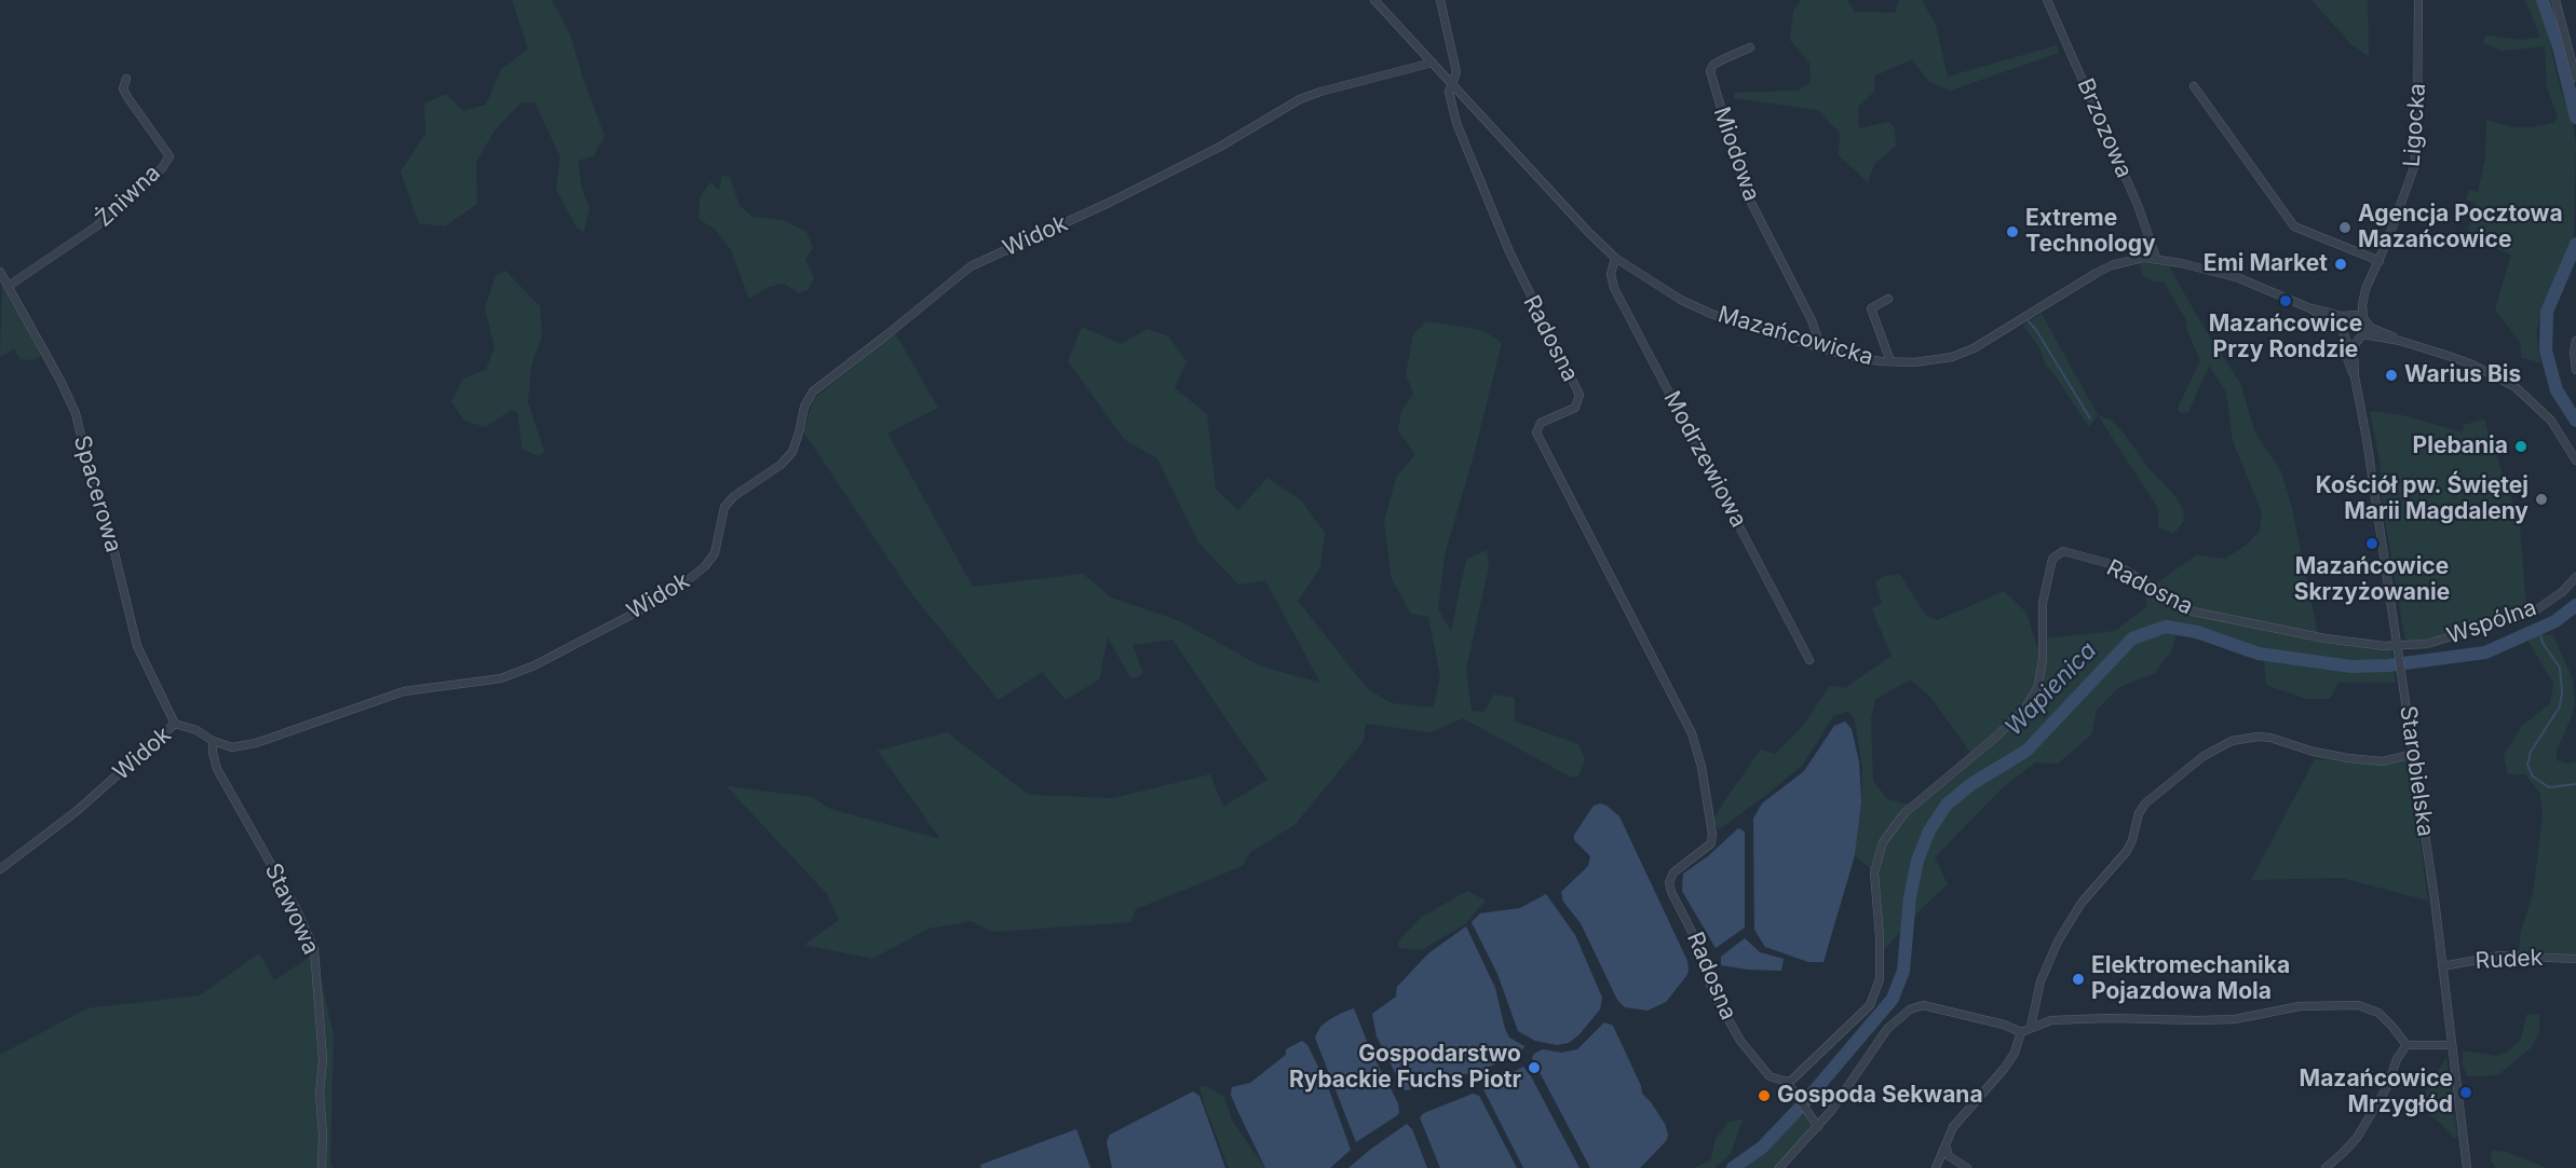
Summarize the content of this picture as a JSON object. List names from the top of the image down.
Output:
{
  "streets": {
    "street": [
      "Ligocka",
      "Brzozowa",
      "Miodowa",
      "Żniwna",
      "Widok",
      "Mazańcowicka",
      "Radosna",
      "Modrzewiowa",
      "Spacerowa",
      "Wspólna",
      "Starobielska",
      "Stawowa",
      "Rudek"
    ]
  },
  "crossings": [
    ["Ligocka", "Mazańcowicka"],
    ["Brzozowa", "Mazańcowicka"],
    ["Miodowa", "Mazańcowicka"],
    ["Żniwna", "Spacerowa"],
    ["Widok", "Mazańcowicka"],
    ["Widok", "Spacerowa"],
    ["Widok", "Stawowa"],
    ["Mazańcowicka", "Radosna"],
    ["Mazańcowicka", "Modrzewiowa"],
    ["Radosna", "Wspólna"],
    ["Radosna", "Starobielska"],
    ["Wspólna", "Starobielska"],
    ["Starobielska", "Rudek"]
  ],
  "water": ["Wapienica"],
  "places": [
    "Agencja Pocztowa Mazańcowice",
    "Extreme Technology",
    "Emi Market",
    "Mazańcowice Przy Rondzie",
    "Warius Bis",
    "Plebania",
    "Kościół pw. Świętej Marii Magdaleny",
    "Mazańcowice Skrzyżowanie",
    "Elektromechanika Pojazdowa Mola",
    "Gospodarstwo Rybackie Fuchs Piotr",
    "Mazańcowice Mrzygłód",
    "Gospoda Sekwana"
  ]
}
